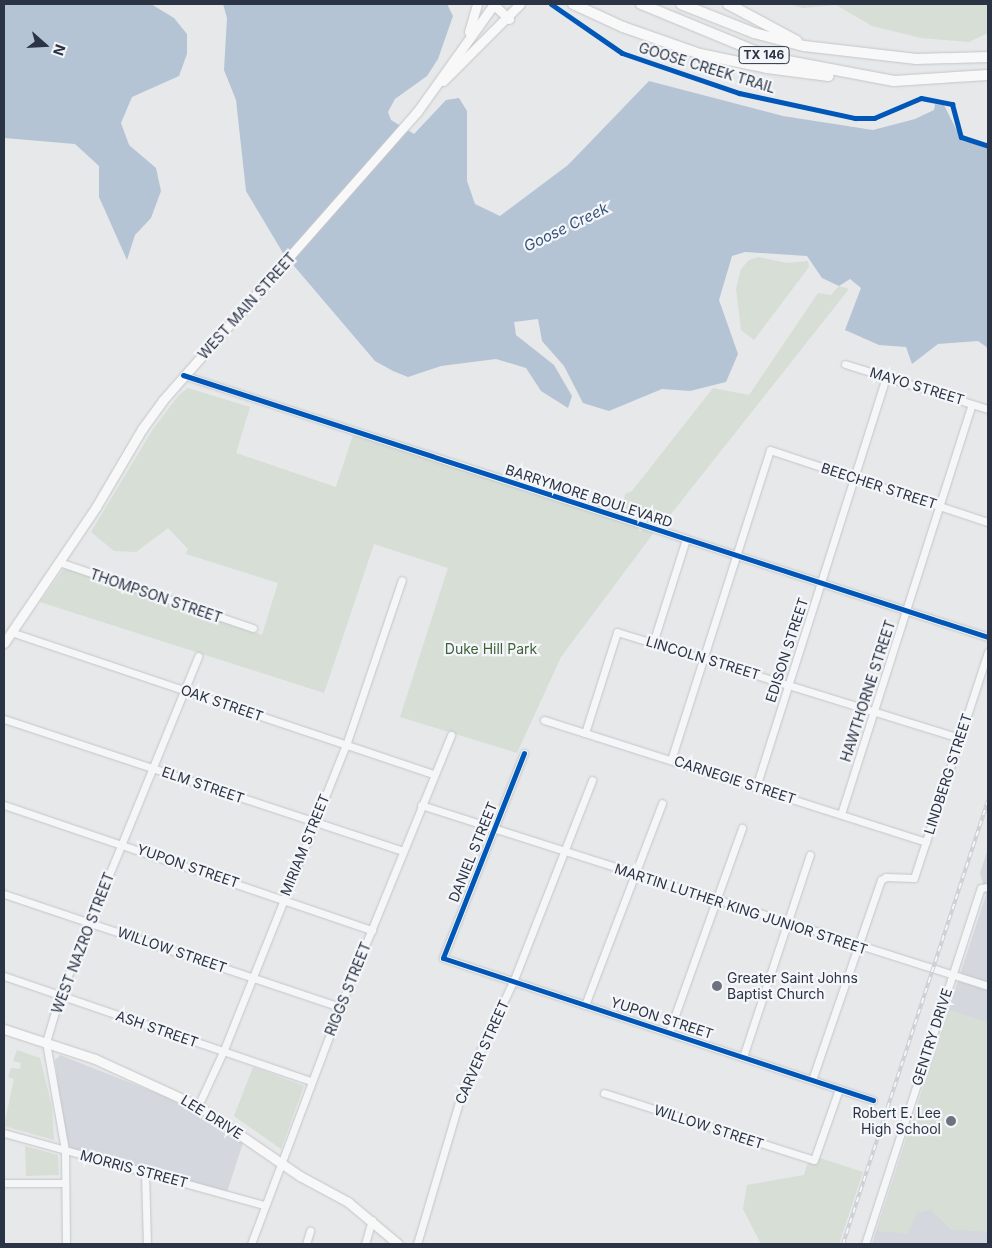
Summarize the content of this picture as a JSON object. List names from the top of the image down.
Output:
{
  "streets": {
    "highway": ["TX 146"],
    "main road": ["WEST MAIN STREET", "LEE DRIVE"],
    "street": [
      "MAYO STREET",
      "BEECHER STREET",
      "BARRYMORE BOULEVARD",
      "THOMPSON STREET",
      "EDISON STREET",
      "LINCOLN STREET",
      "HAWTHORNE STREET",
      "OAK STREET",
      "LINDBERG STREET",
      "CARNEGIE STREET",
      "ELM STREET",
      "MIRIAM STREET",
      "DANIEL STREET",
      "YUPON STREET",
      "MARTIN LUTHER KING JUNIOR STREET",
      "WEST NAZRO STREET",
      "WILLOW STREET",
      "RIGGS STREET",
      "ASH STREET",
      "GENTRY DRIVE",
      "CARVER STREET",
      "MORRIS STREET"
    ],
    "cycle path": ["GOOSE CREEK TRAIL"]
  },
  "crossings": [
    ["WEST MAIN STREET", "BARRYMORE BOULEVARD"],
    ["WEST MAIN STREET", "THOMPSON STREET"],
    ["WEST MAIN STREET", "OAK STREET"],
    ["MAYO STREET", "EDISON STREET"],
    ["MAYO STREET", "HAWTHORNE STREET"],
    ["BEECHER STREET", "BARRYMORE BOULEVARD"],
    ["BEECHER STREET", "EDISON STREET"],
    ["BEECHER STREET", "HAWTHORNE STREET"],
    ["BARRYMORE BOULEVARD", "EDISON STREET"],
    ["BARRYMORE BOULEVARD", "HAWTHORNE STREET"],
    ["EDISON STREET", "LINCOLN STREET"],
    ["EDISON STREET", "CARNEGIE STREET"],
    ["LINCOLN STREET", "HAWTHORNE STREET"],
    ["LINCOLN STREET", "LINDBERG STREET"],
    ["LINCOLN STREET", "CARNEGIE STREET"],
    ["HAWTHORNE STREET", "CARNEGIE STREET"],
    ["OAK STREET", "MIRIAM STREET"],
    ["OAK STREET", "WEST NAZRO STREET"],
    ["OAK STREET", "RIGGS STREET"],
    ["LINDBERG STREET", "CARNEGIE STREET"],
    ["LINDBERG STREET", "MARTIN LUTHER KING JUNIOR STREET"],
    ["ELM STREET", "MIRIAM STREET"],
    ["ELM STREET", "WEST NAZRO STREET"],
    ["ELM STREET", "RIGGS STREET"],
    ["MIRIAM STREET", "YUPON STREET"],
    ["MIRIAM STREET", "WILLOW STREET"],
    ["MIRIAM STREET", "ASH STREET"],
    ["MIRIAM STREET", "LEE DRIVE"],
    ["DANIEL STREET", "YUPON STREET"],
    ["DANIEL STREET", "MARTIN LUTHER KING JUNIOR STREET"],
    ["YUPON STREET", "WEST NAZRO STREET"],
    ["YUPON STREET", "WILLOW STREET"],
    ["YUPON STREET", "RIGGS STREET"],
    ["YUPON STREET", "CARVER STREET"],
    ["MARTIN LUTHER KING JUNIOR STREET", "RIGGS STREET"],
    ["MARTIN LUTHER KING JUNIOR STREET", "GENTRY DRIVE"],
    ["MARTIN LUTHER KING JUNIOR STREET", "CARVER STREET"],
    ["WEST NAZRO STREET", "WILLOW STREET"],
    ["WEST NAZRO STREET", "ASH STREET"],
    ["WEST NAZRO STREET", "LEE DRIVE"],
    ["WEST NAZRO STREET", "MORRIS STREET"],
    ["WILLOW STREET", "RIGGS STREET"],
    ["RIGGS STREET", "ASH STREET"],
    ["RIGGS STREET", "LEE DRIVE"],
    ["RIGGS STREET", "MORRIS STREET"]
  ],
  "water": ["Goose Creek"],
  "parks": ["Duke Hill Park"],
  "places": ["Greater Saint Johns Baptist Church", "Robert E. Lee High School"],
  "north": "right"
}
